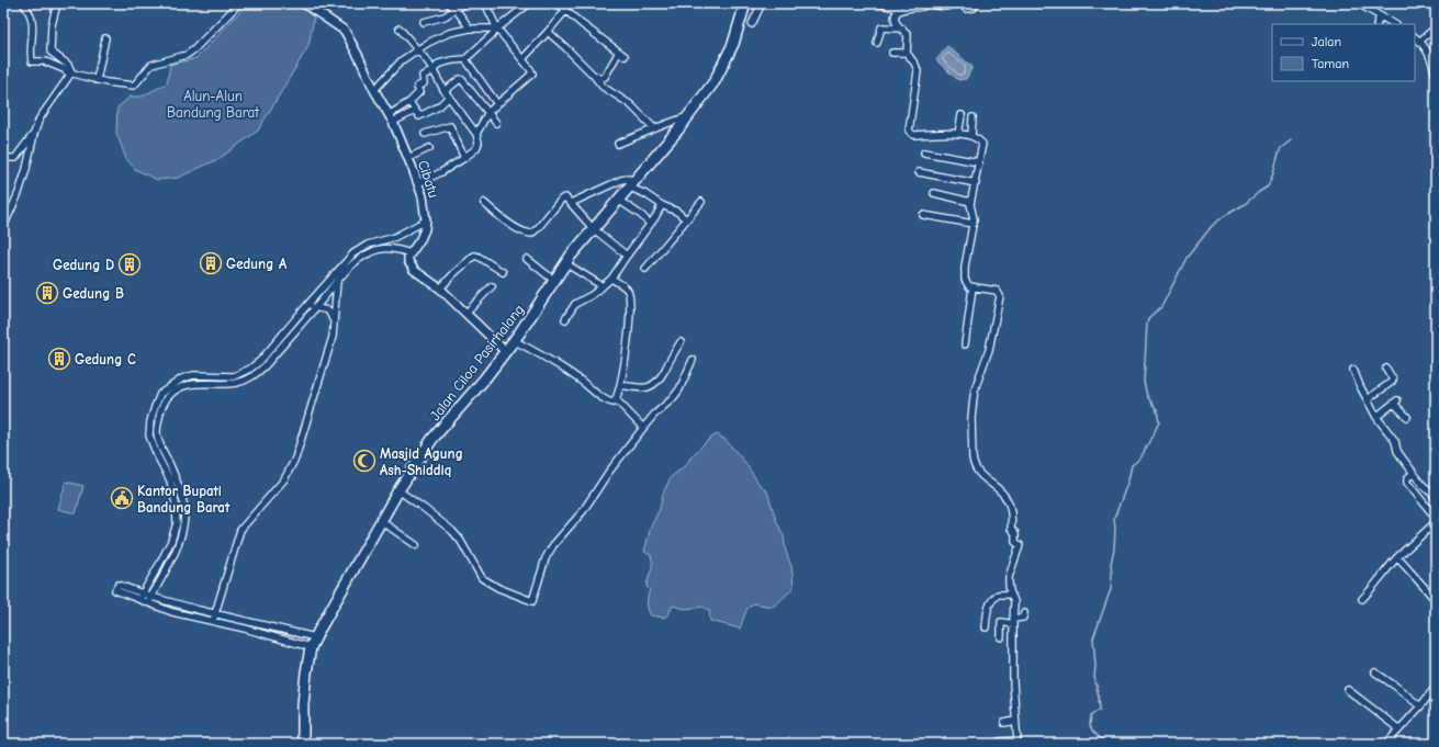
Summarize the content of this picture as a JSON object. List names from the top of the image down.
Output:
{
  "streets": {
    "main road": ["Jalan Ciloa Pasirhalang"],
    "street": ["Cibatu"]
  },
  "parks": ["Alun-Alun Bandung Barat"],
  "places": {
    "building": [
      "Gedung A",
      "Gedung D",
      "Gedung B",
      "Gedung C"
    ],
    "mosque": ["Masjid Agung Ash-Shiddiq"],
    "public building": ["Kantor Bupati Bandung Barat"]
  },
  "legend": ["Jalan", "Taman"]
}
